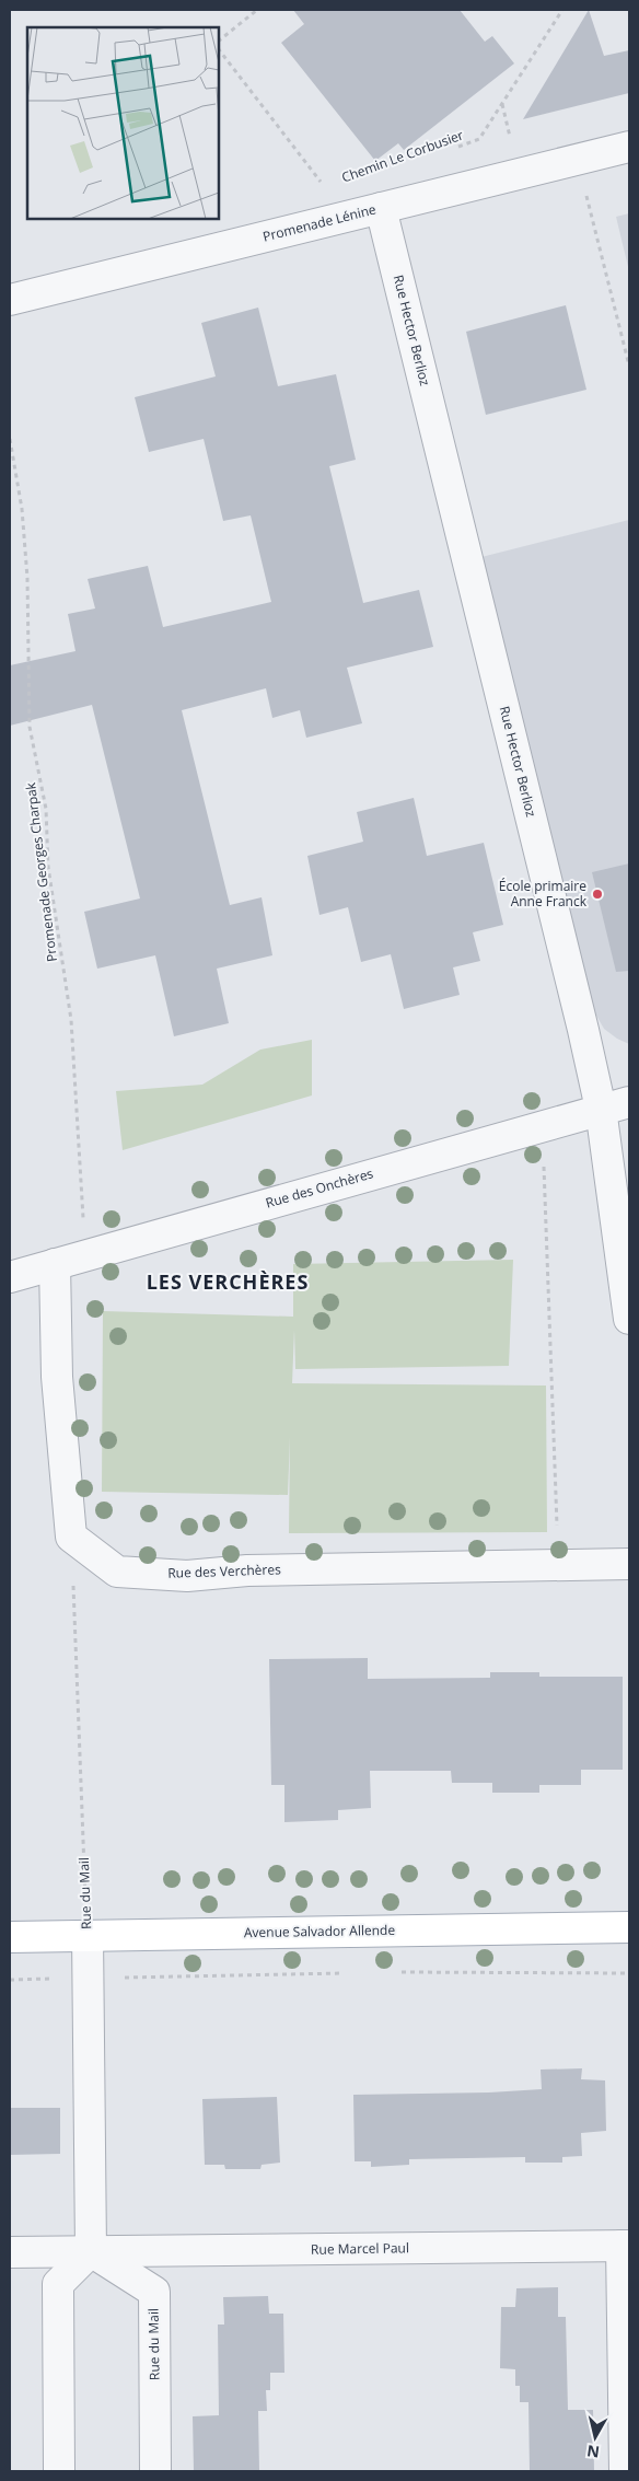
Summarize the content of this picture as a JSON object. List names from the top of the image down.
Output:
{
  "streets": {
    "main road": ["Avenue Salvador Allende"],
    "street": [
      "Promenade Lénine",
      "Rue Hector Berlioz",
      "Rue des Onchères",
      "Rue des Verchères",
      "Rue du Mail",
      "Rue Marcel Paul"
    ],
    "path": ["Chemin Le Corbusier", "Promenade Georges Charpak"]
  },
  "crossings": [
    ["Promenade Lénine", "Rue Hector Berlioz"],
    ["Rue Hector Berlioz", "Rue des Onchères"],
    ["Promenade Georges Charpak", "Rue des Onchères"],
    ["Rue des Verchères", "Rue du Mail"],
    ["Rue du Mail", "Avenue Salvador Allende"],
    ["Rue du Mail", "Rue Marcel Paul"]
  ],
  "districts": ["LES VERCHÈRES"],
  "places": ["École primaire Anne Franck"],
  "north": "bottom"
}
